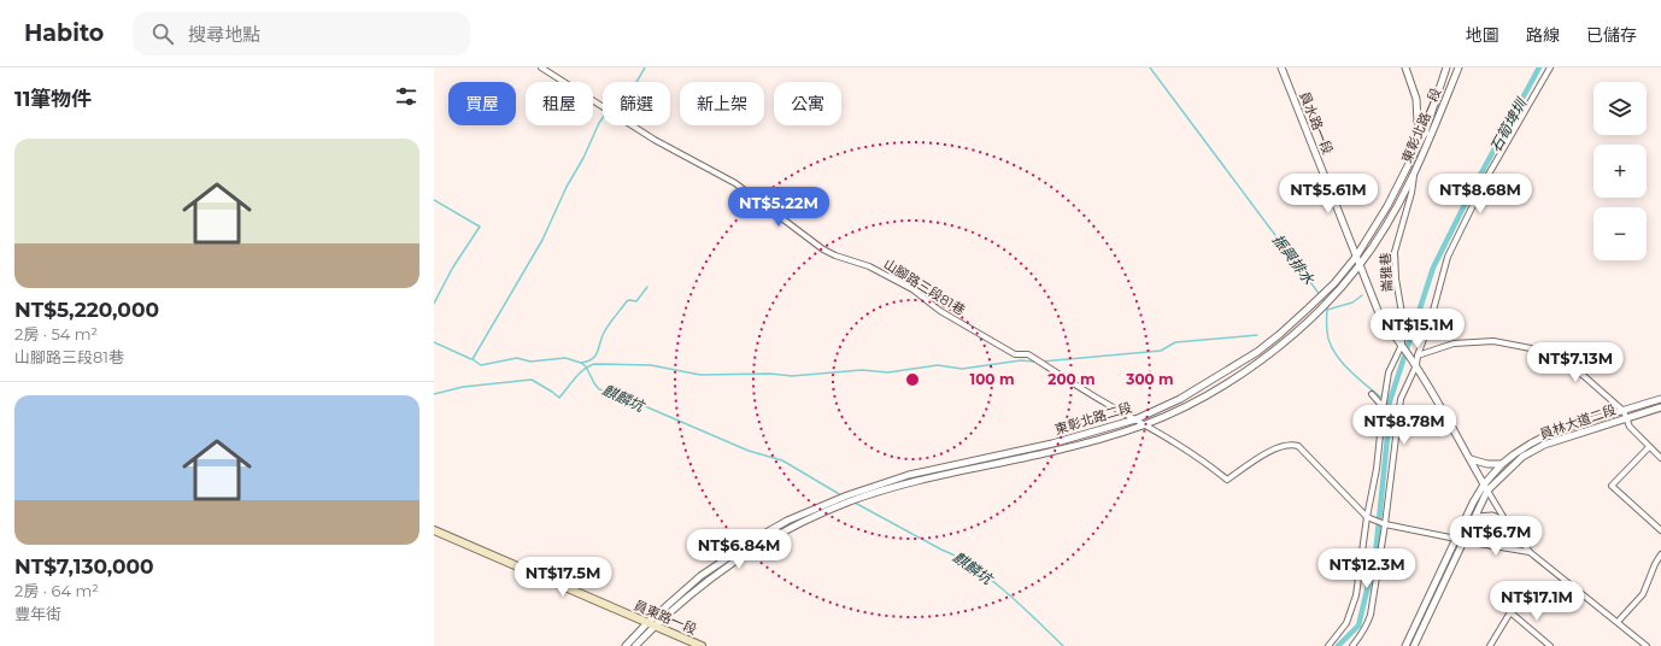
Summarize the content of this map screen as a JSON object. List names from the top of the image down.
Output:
{
  "streets": {
    "main road": ["員東路一段"],
    "street": [
      "員水路一段",
      "東彰北路一段",
      "崙雅巷",
      "山腳路三段81巷",
      "東彰北路二段",
      "員林大道二段"
    ]
  },
  "crossings": [
    ["員水路一段", "東彰北路一段"],
    ["員水路一段", "崙雅巷"],
    ["員水路一段", "東彰北路二段"],
    ["員水路一段", "員林大道二段"],
    ["東彰北路一段", "崙雅巷"],
    ["東彰北路一段", "東彰北路二段"],
    ["山腳路三段81巷", "東彰北路二段"],
    ["東彰北路二段", "員東路一段"]
  ],
  "water": ["石筍埤圳", "振興排水", "麒麟坑"],
  "page": {
    "header": "Habito",
    "search": "搜尋地點",
    "nav": ["地圖", "路線", "已儲存"],
    "heading": "11筆物件",
    "map_buttons": ["+", "−"],
    "chip": [
      "買屋",
      "租屋",
      "篩選",
      "新上架",
      "公寓"
    ],
    "list": [
      {
        "name": "NT$5,220,000",
        "note": "2房 · 54 m² · 山腳路三段81巷"
      },
      {
        "name": "NT$7,130,000",
        "note": "2房 · 64 m² · 豐年街"
      }
    ],
    "price": [
      "NT$5.61M",
      "NT$8.68M",
      "NT$5.22M",
      "NT$15.1M",
      "NT$7.13M",
      "NT$8.78M",
      "NT$6.7M",
      "NT$6.84M",
      "NT$12.3M",
      "NT$17.5M",
      "NT$17.1M"
    ]
  },
  "rings": ["100 m", "200 m", "300 m"]
}
